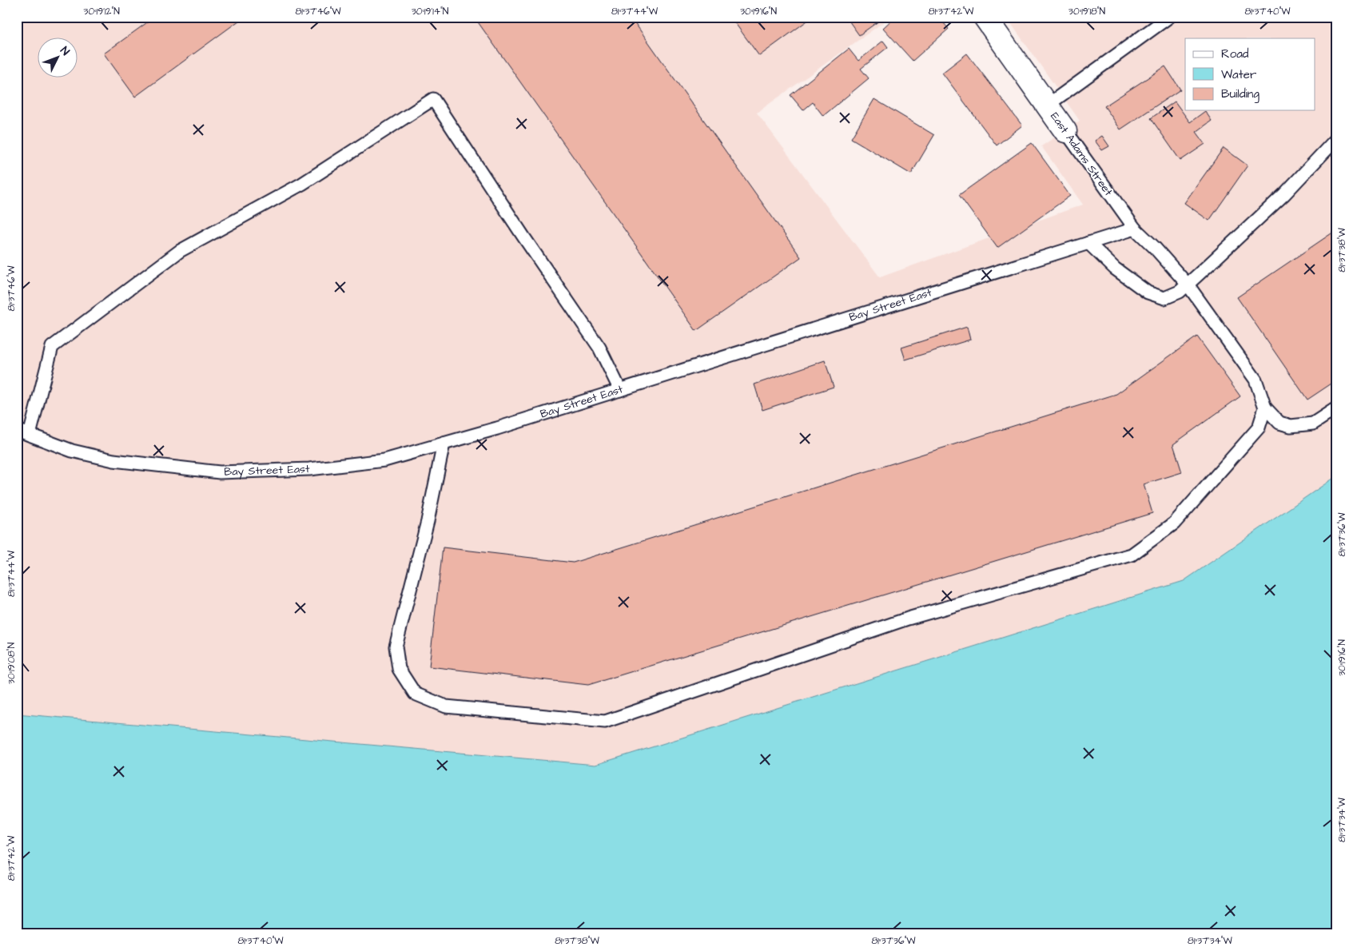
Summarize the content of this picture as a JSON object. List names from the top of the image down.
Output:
{
  "streets": {
    "street": ["East Adams Street"],
    "lane": ["Bay Street East"]
  },
  "crossings": [
    ["East Adams Street", "Bay Street East"]
  ],
  "legend": ["Road", "Water", "Building"],
  "north": "top right",
  "coordinates": [
    "30°19'12\"N",
    "81°37'46\"W",
    "30°19'14\"N",
    "81°37'44\"W",
    "30°19'16\"N",
    "81°37'42\"W",
    "30°19'18\"N",
    "81°37'40\"W",
    "81°37'38\"W",
    "81°37'36\"W",
    "30°19'08\"N",
    "81°37'34\"W"
  ]
}
